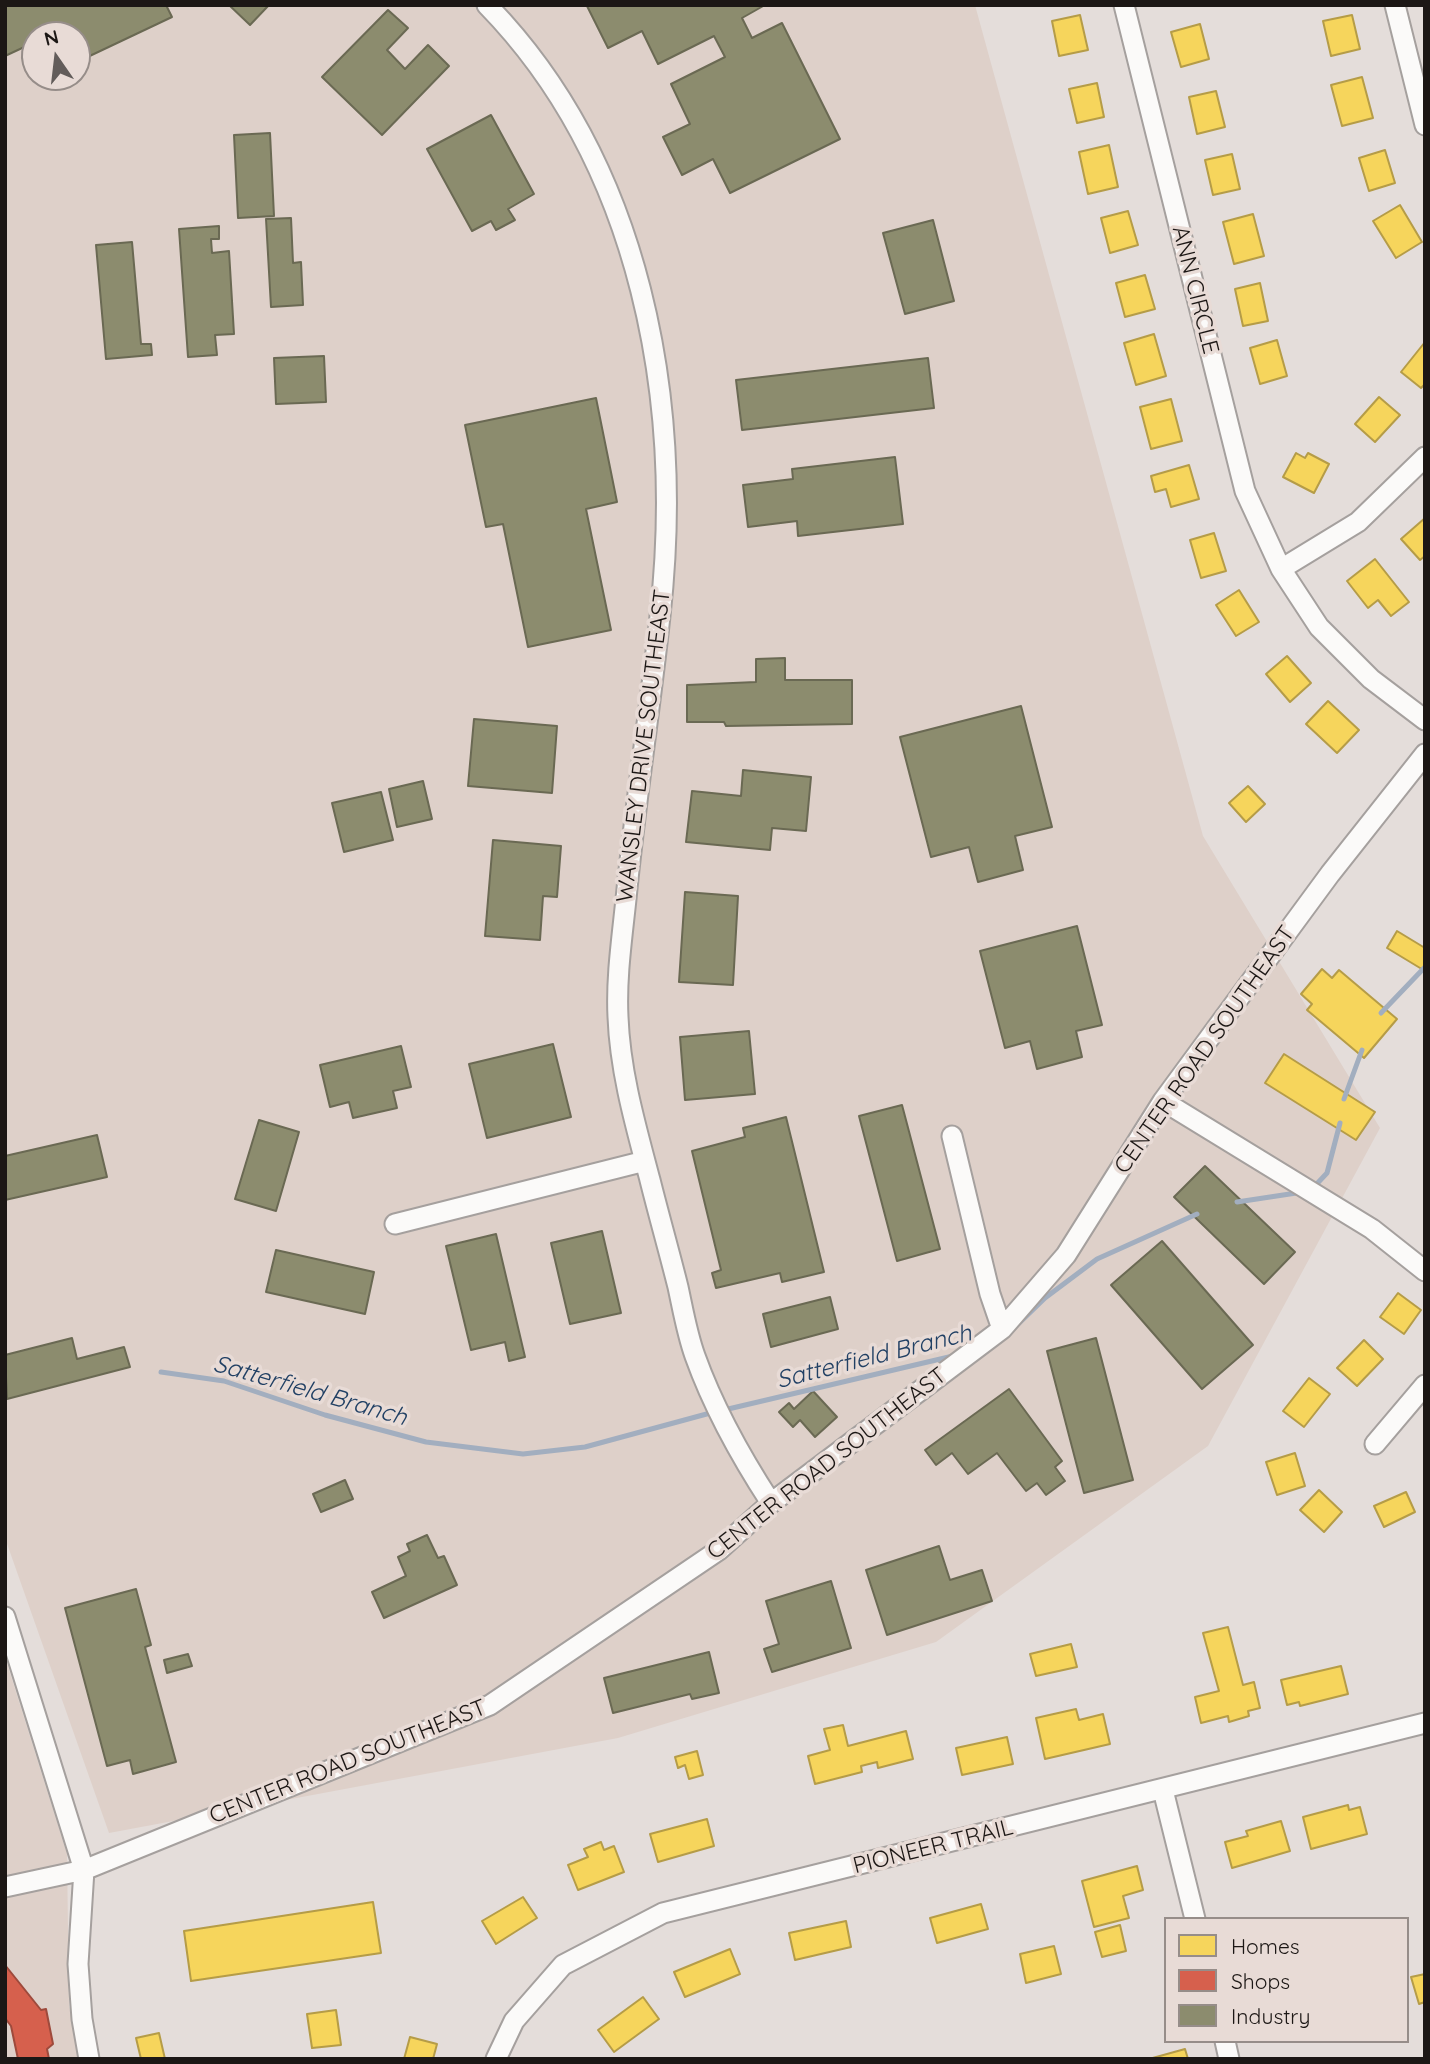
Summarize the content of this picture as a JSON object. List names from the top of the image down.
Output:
{
  "streets": {
    "street": [
      "ANN CIRCLE",
      "WANSLEY DRIVE SOUTHEAST",
      "CENTER ROAD SOUTHEAST",
      "PIONEER TRAIL"
    ]
  },
  "crossings": [
    ["WANSLEY DRIVE SOUTHEAST", "CENTER ROAD SOUTHEAST"]
  ],
  "water": ["Satterfield Branch"],
  "legend": ["Homes", "Shops", "Industry"],
  "north": "top"
}
